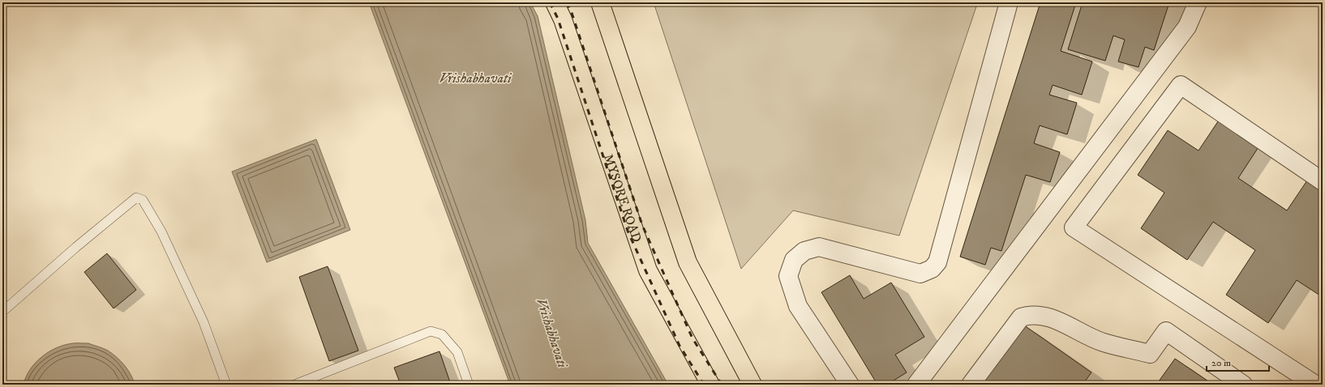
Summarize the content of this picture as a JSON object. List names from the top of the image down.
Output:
{
  "streets": {
    "highway": ["MYSORE ROAD"]
  },
  "water": ["Vrishabhavati"],
  "scale_bar": "20 m"
}
